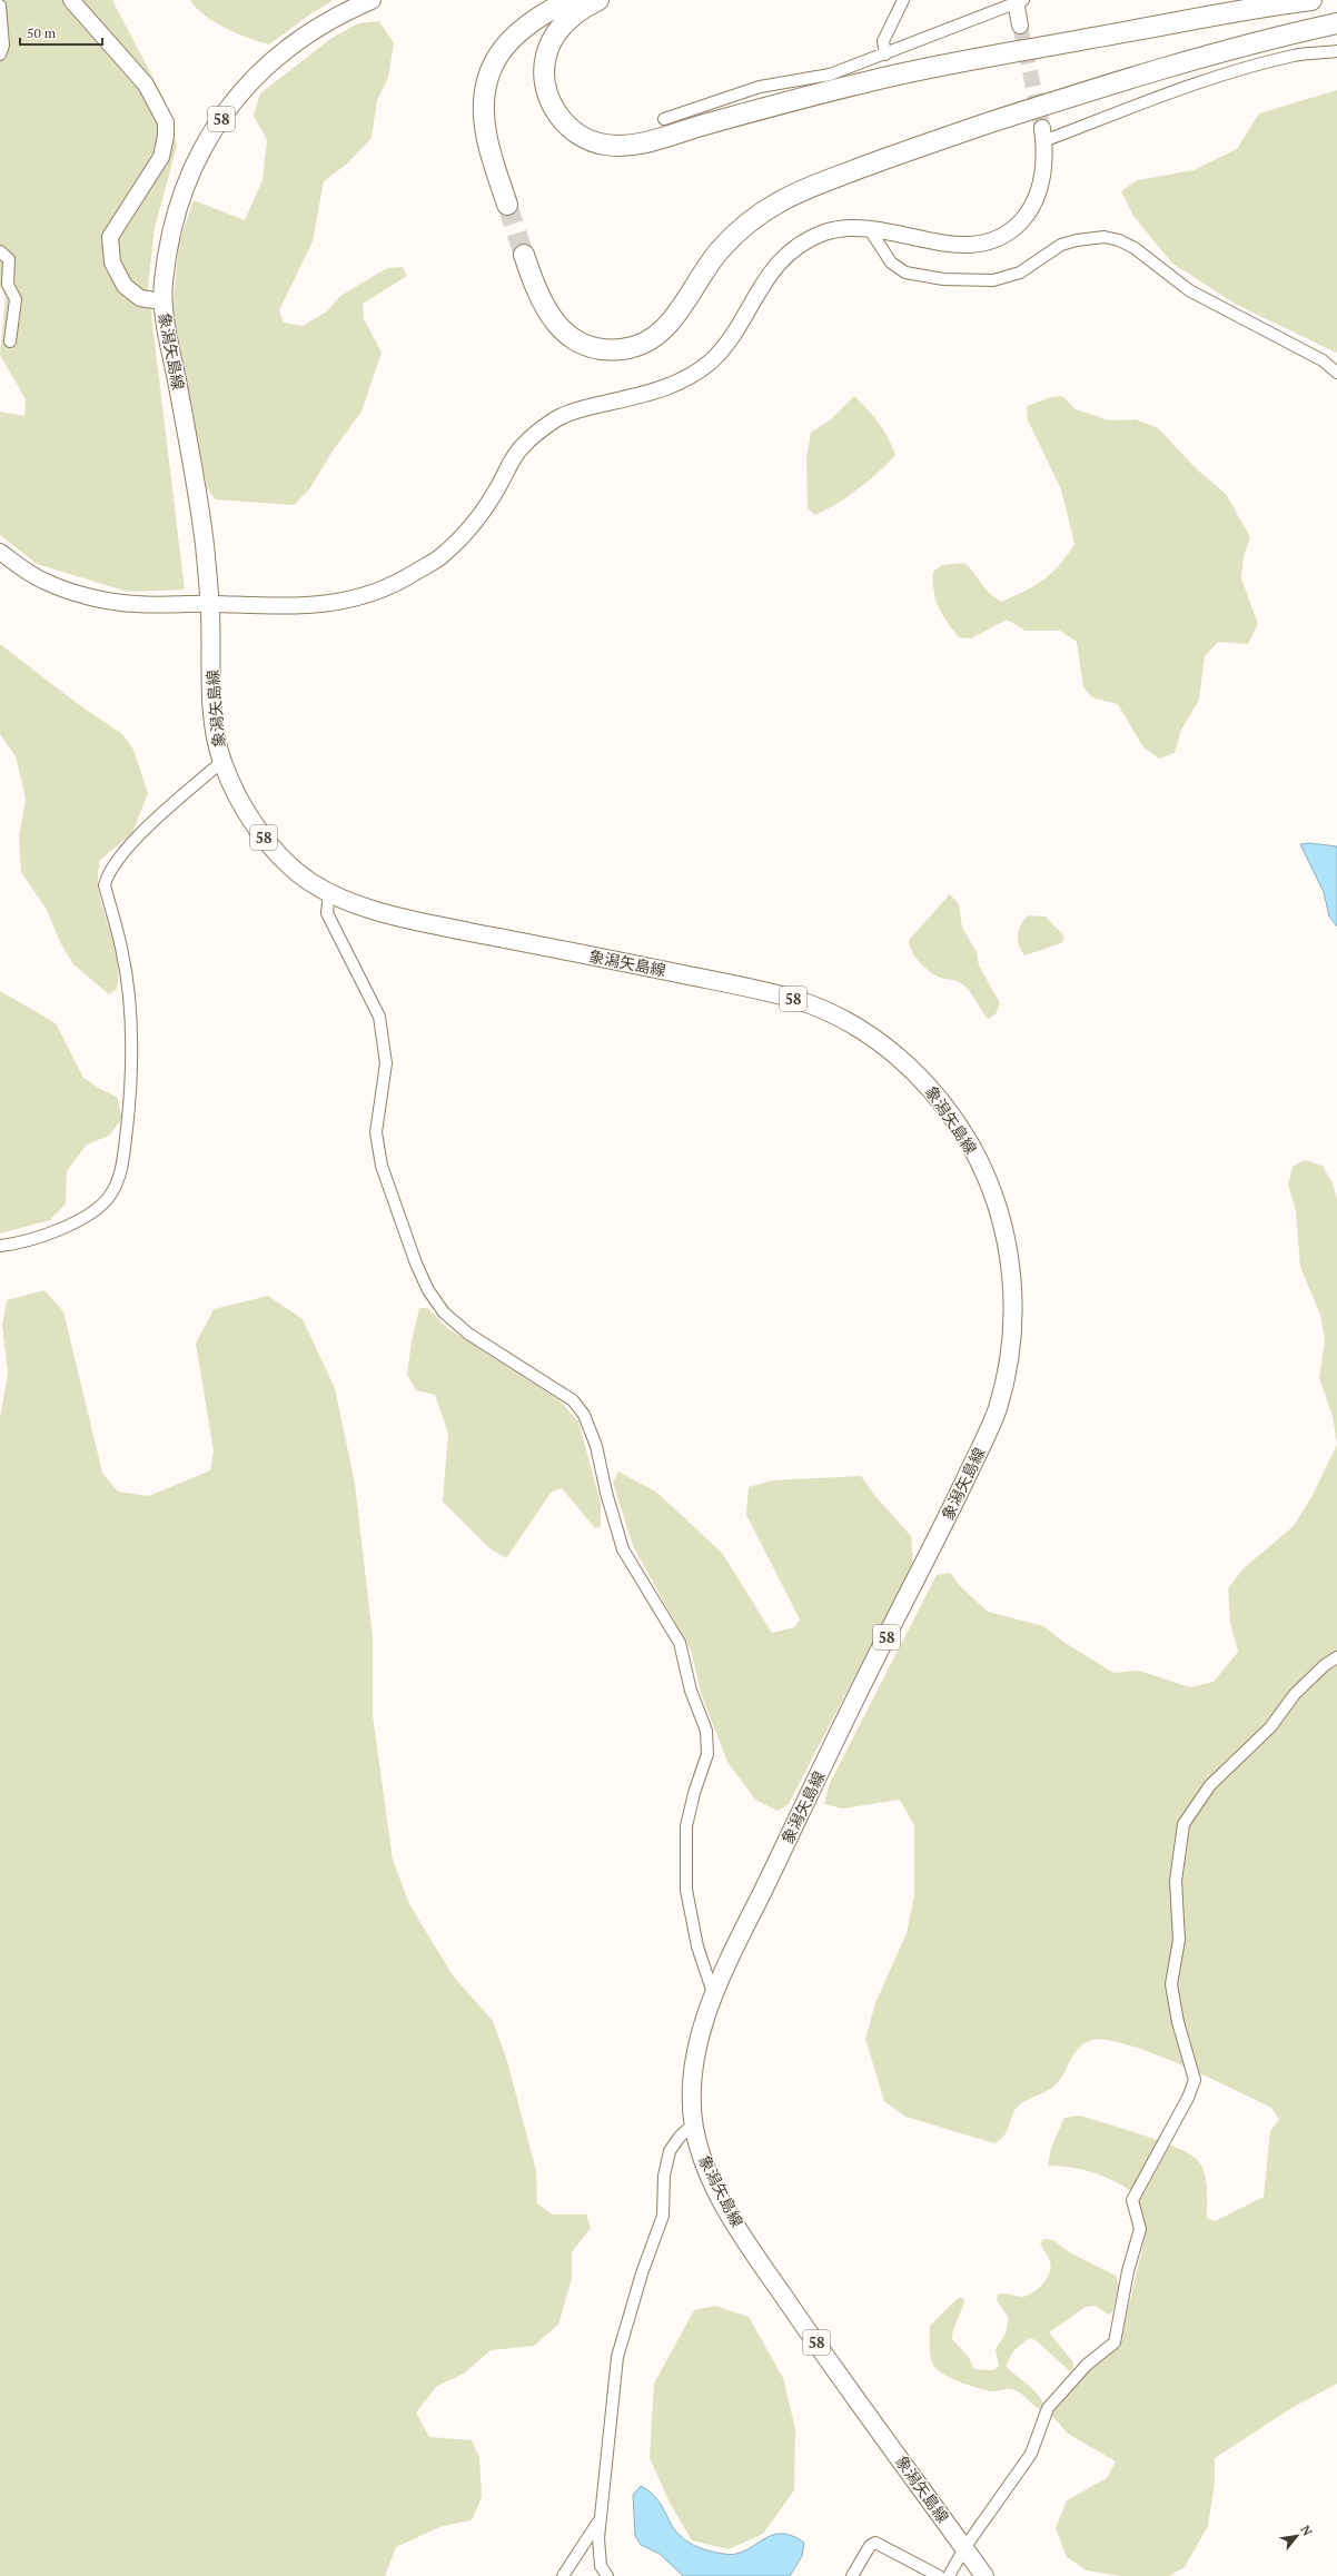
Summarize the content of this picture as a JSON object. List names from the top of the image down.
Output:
{
  "streets": {
    "main road": ["58", "象潟矢島線"]
  },
  "scale_bar": "50 m",
  "north": "top right"
}
